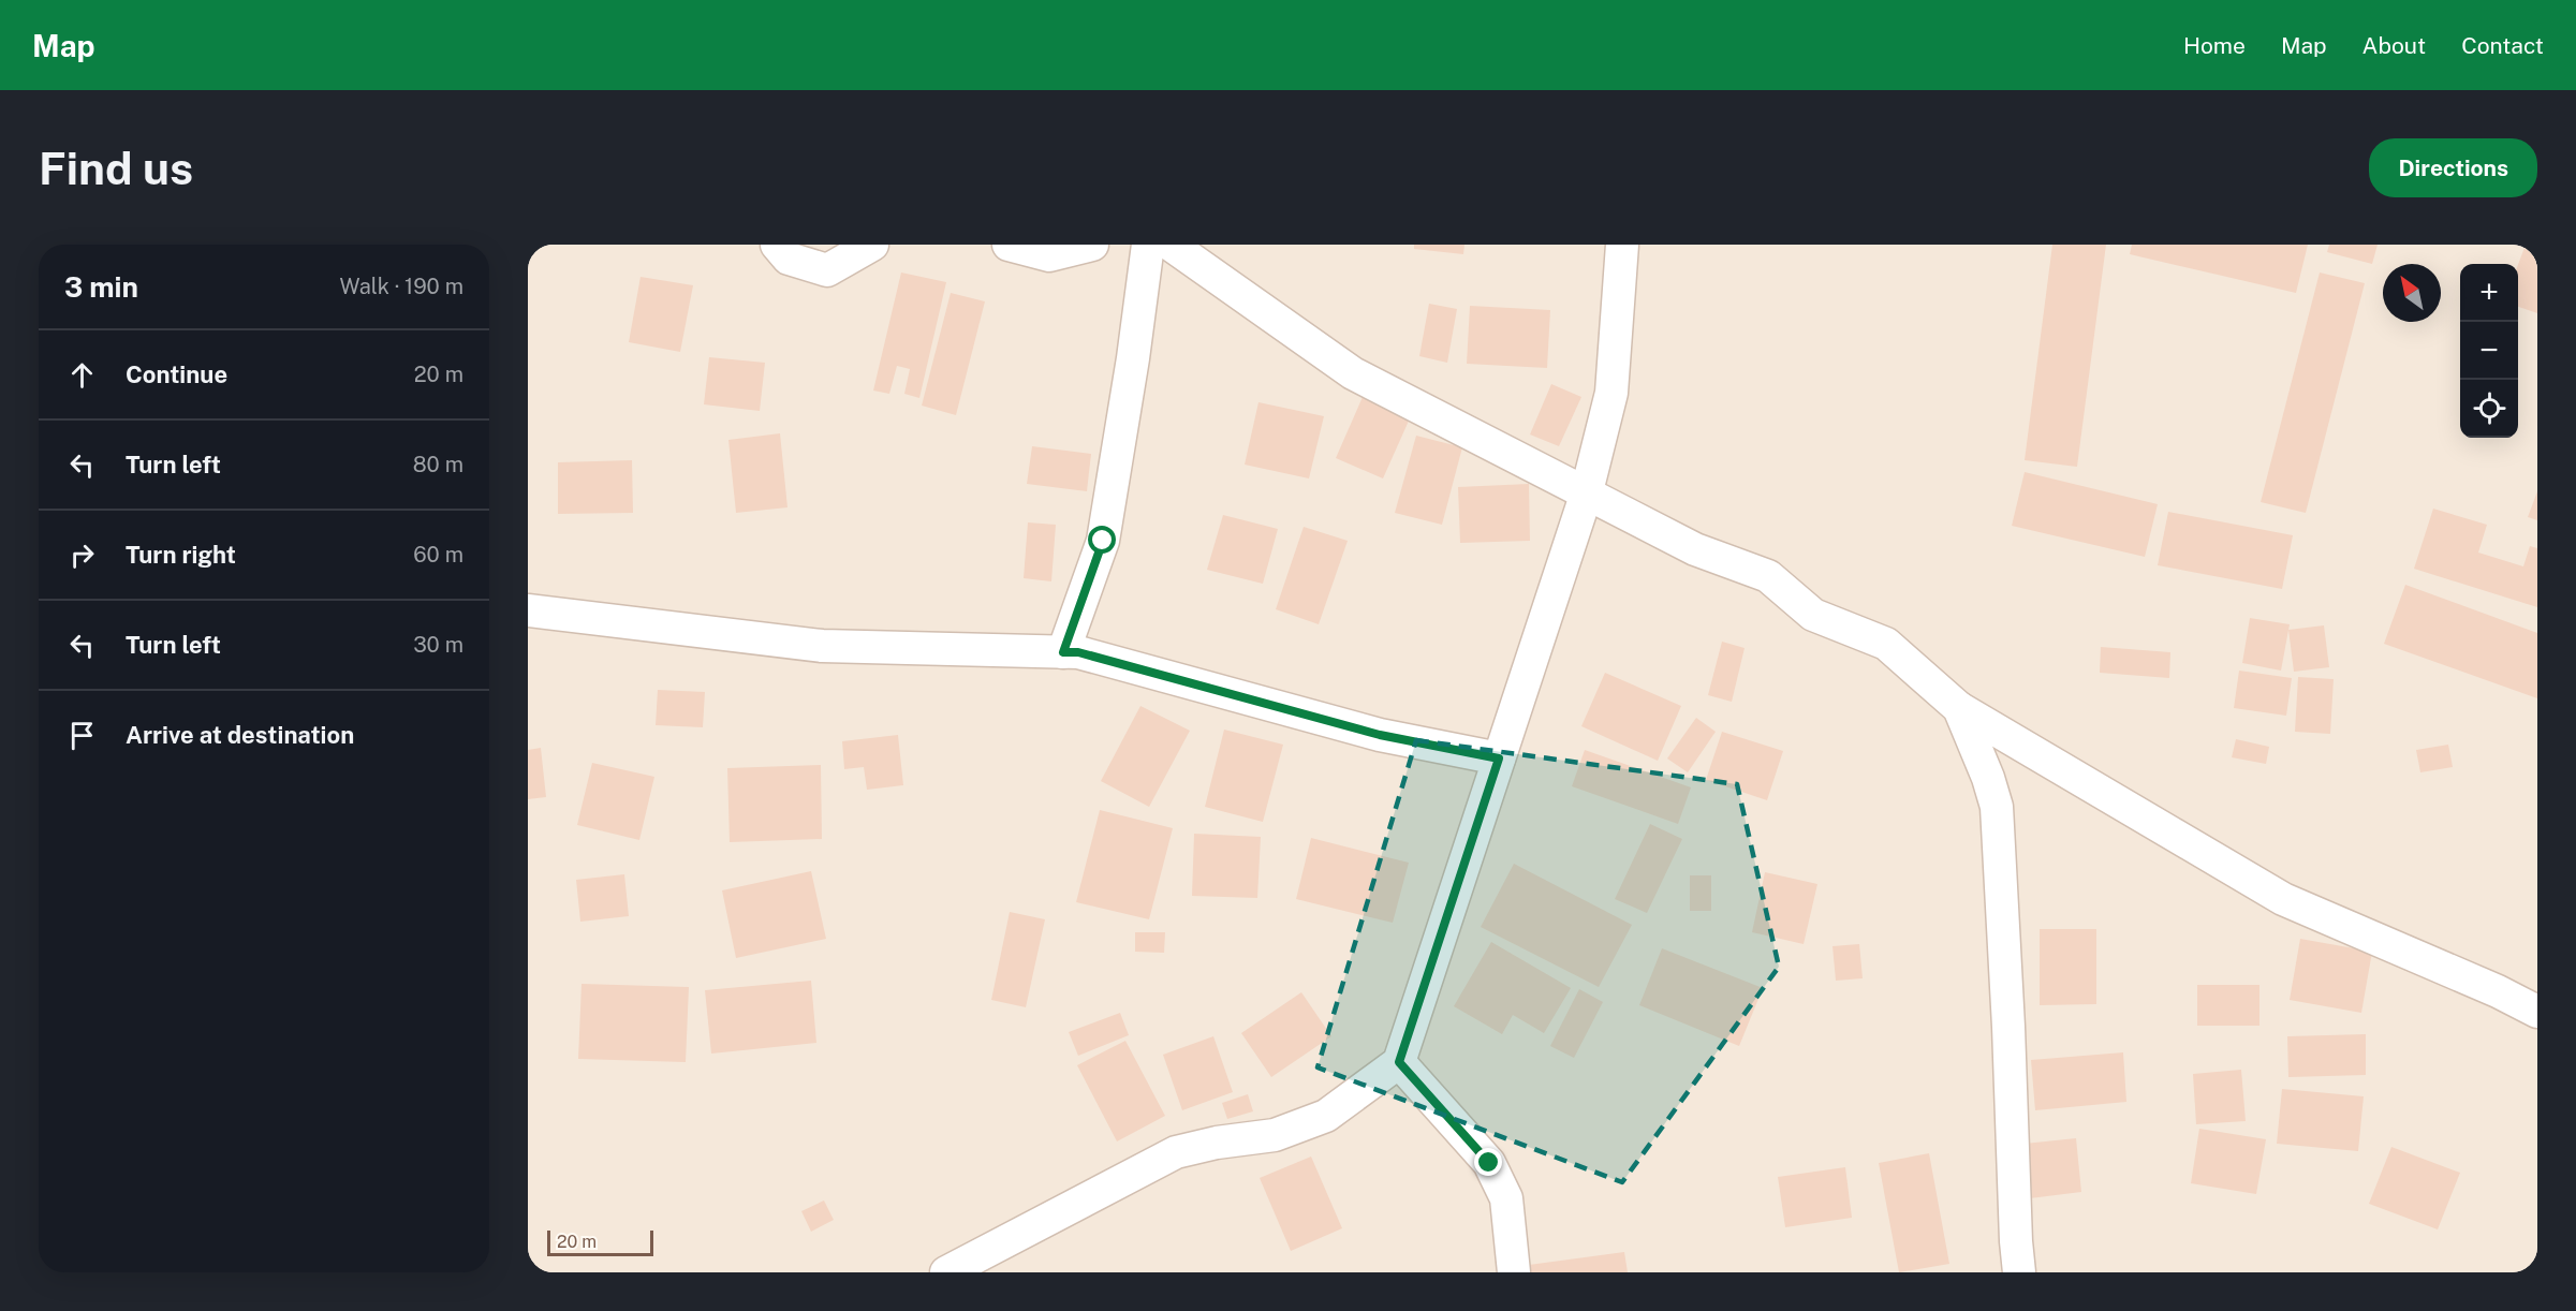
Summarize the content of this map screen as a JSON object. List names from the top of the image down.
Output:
{
  "scale_bar": "20 m",
  "north": "top left",
  "page": {
    "header": "Map",
    "nav": [
      "Home",
      "Map",
      "About",
      "Contact"
    ],
    "buttons": "Directions",
    "title": "Find us",
    "heading": ["3 min", "Walk · 190 m"],
    "map_buttons": ["+", "−"],
    "list": [
      ["Continue", "20 m"],
      ["Turn left", "80 m"],
      ["Turn right", "60 m"],
      ["Turn left", "30 m"],
      "Arrive at destination"
    ],
    "scale": "20 m"
  }
}
